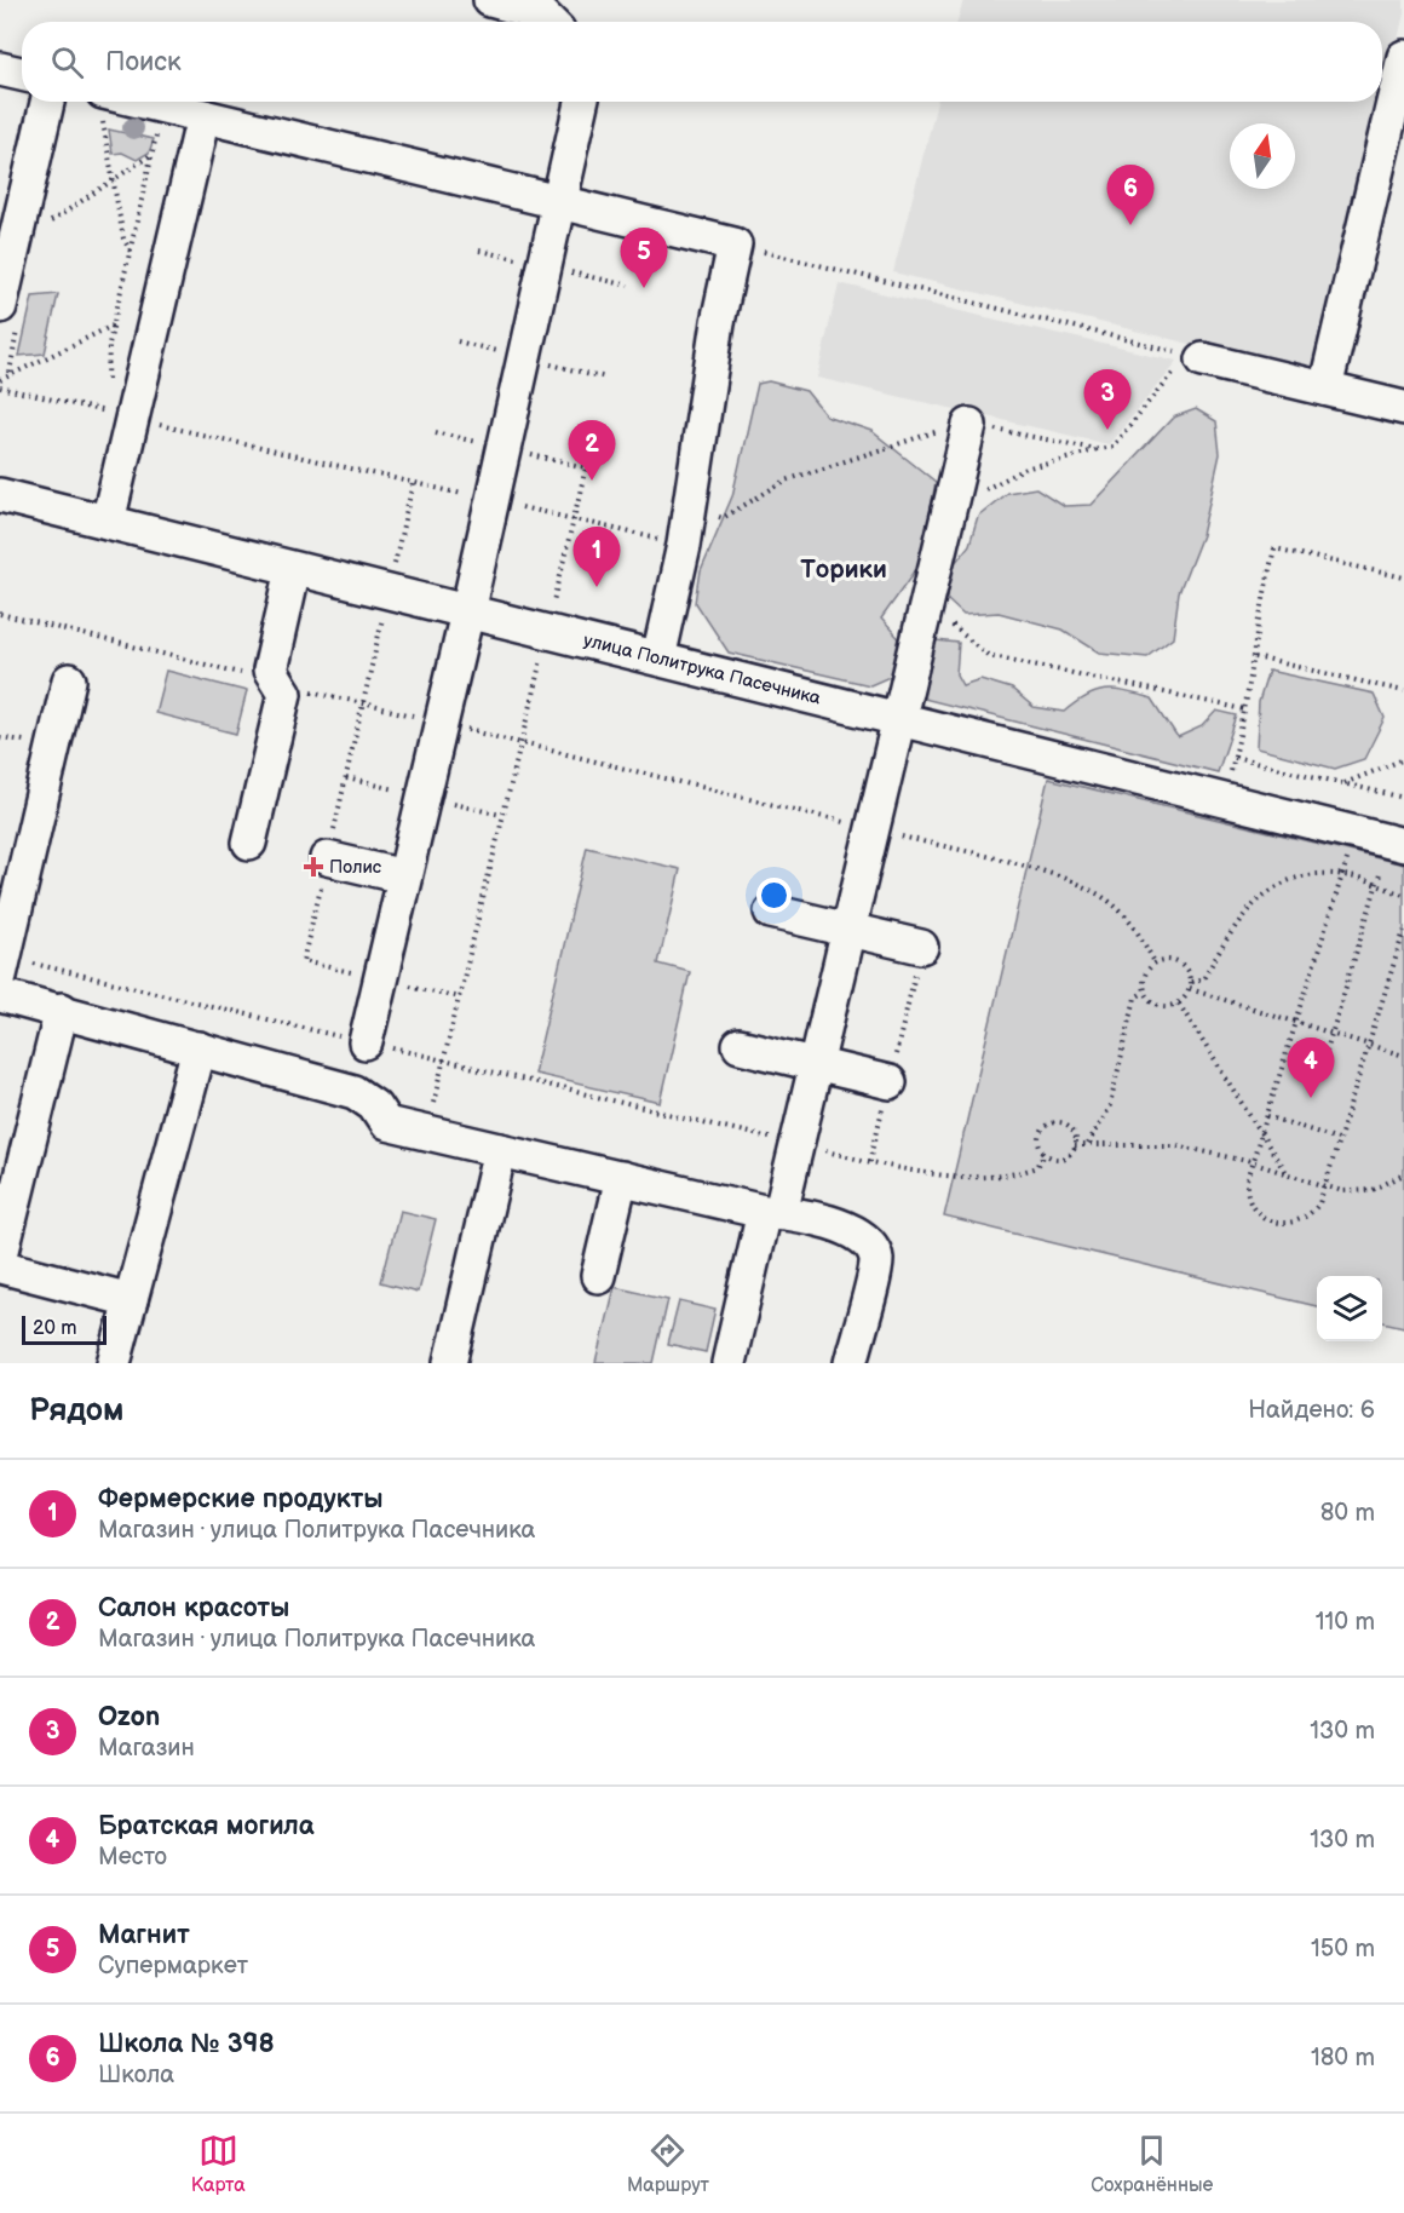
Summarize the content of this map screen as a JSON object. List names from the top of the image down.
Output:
{
  "streets": {
    "street": ["улица Политрука Пасечника"]
  },
  "districts": ["Торики"],
  "places": {
    "health": ["Полис"]
  },
  "scale_bar": "20 m",
  "north": "top",
  "page": {
    "search": "Поиск",
    "pins": [
      "6",
      "5",
      "3",
      "2",
      "1",
      "4"
    ],
    "scale": "20 m",
    "heading": ["Рядом", "Найдено: 6"],
    "list": [
      {
        "mark": "1",
        "name": "Фермерские продукты",
        "note": "Магазин · улица Политрука Пасечника",
        "value": "80 m"
      },
      {
        "mark": "2",
        "name": "Салон красоты",
        "note": "Магазин · улица Политрука Пасечника",
        "value": "110 m"
      },
      {
        "mark": "3",
        "name": "Ozon",
        "note": "Магазин",
        "value": "130 m"
      },
      {
        "mark": "4",
        "name": "Братская могила",
        "note": "Место",
        "value": "130 m"
      },
      {
        "mark": "5",
        "name": "Магнит",
        "note": "Супермаркет",
        "value": "150 m"
      },
      {
        "mark": "6",
        "name": "Школа № 398",
        "note": "Школа",
        "value": "180 m"
      }
    ],
    "nav": ["Карта", "Маршрут", "Сохранённые"]
  }
}
